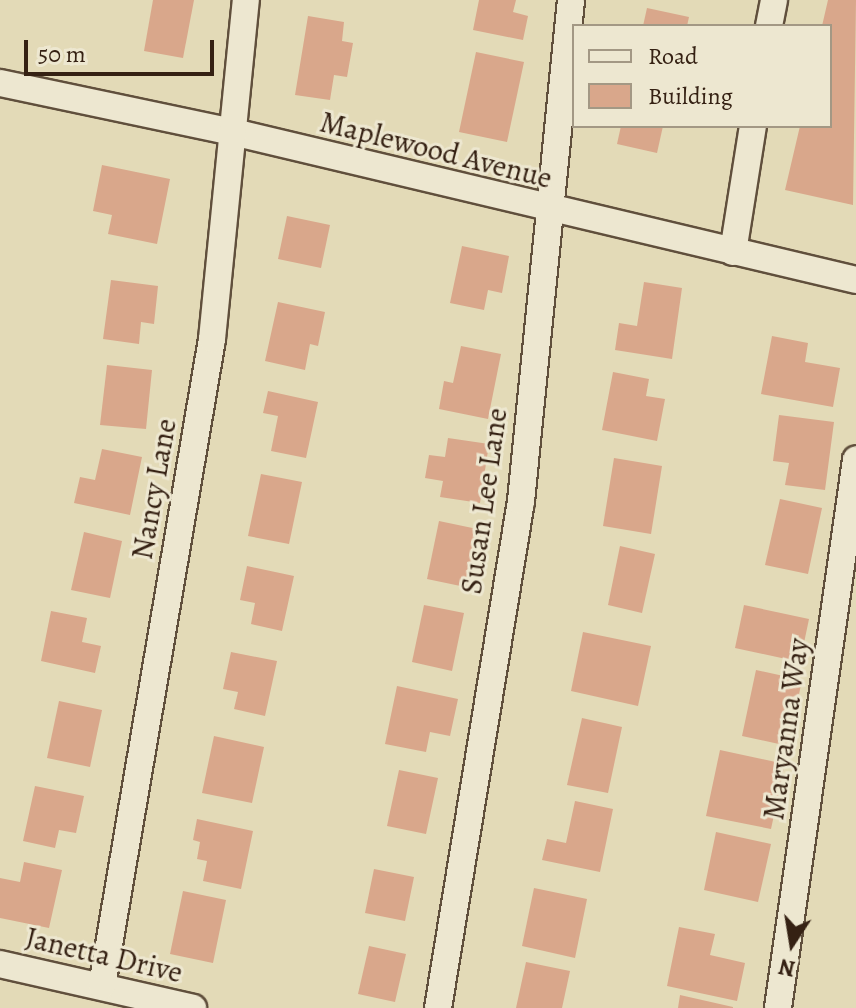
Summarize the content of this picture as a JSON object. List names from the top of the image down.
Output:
{
  "streets": {
    "street": [
      "Maplewood Avenue",
      "Nancy Lane",
      "Susan Lee Lane",
      "Maryanna Way",
      "Janetta Drive"
    ]
  },
  "crossings": [
    ["Maplewood Avenue", "Nancy Lane"],
    ["Maplewood Avenue", "Susan Lee Lane"],
    ["Nancy Lane", "Janetta Drive"]
  ],
  "legend": ["Road", "Building"],
  "scale_bar": "50 m",
  "north": "bottom"
}
